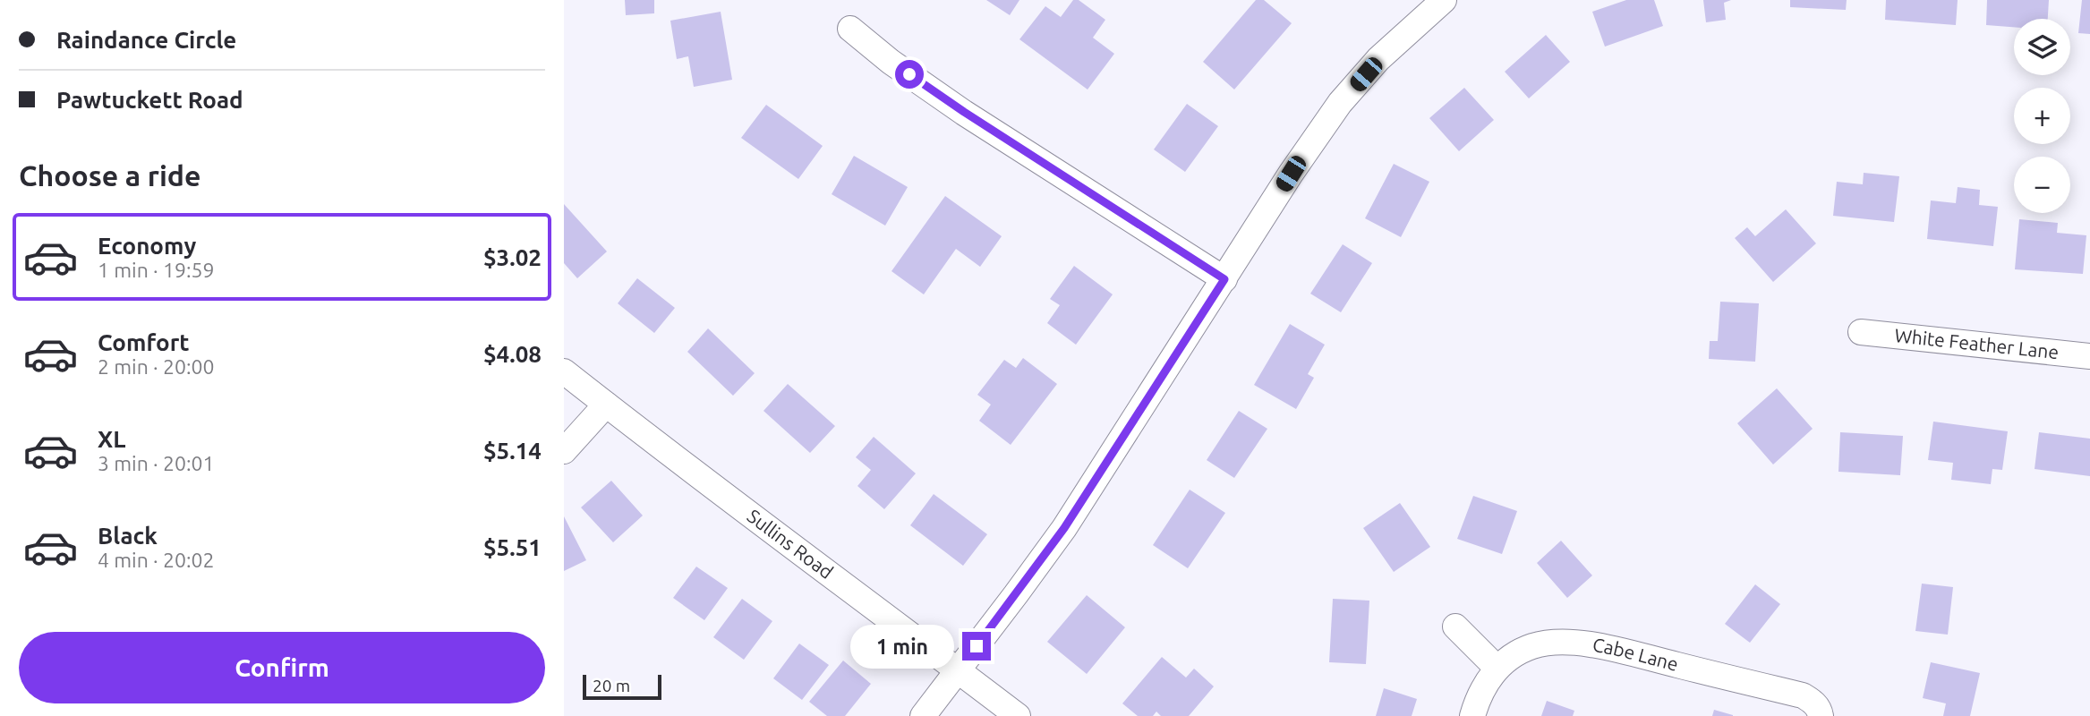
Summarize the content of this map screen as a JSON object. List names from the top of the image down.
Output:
{
  "streets": {
    "street": ["White Feather Lane", "Sullins Road", "Cabe Lane"]
  },
  "scale_bar": "20 m",
  "page": {
    "banner": ["Raindance Circle", "Pawtuckett Road"],
    "map_buttons": ["+", "−"],
    "heading": "Choose a ride",
    "list": [
      {
        "name": "Economy",
        "note": "1 min · 19:59",
        "value": "$3.02"
      },
      {
        "name": "Comfort",
        "note": "2 min · 20:00",
        "value": "$4.08"
      },
      {
        "name": "XL",
        "note": "3 min · 20:01",
        "value": "$5.14"
      },
      {
        "name": "Black",
        "note": "4 min · 20:02",
        "value": "$5.51"
      }
    ],
    "buttons": "Confirm",
    "bubble": "1 min",
    "scale": "20 m"
  }
}
